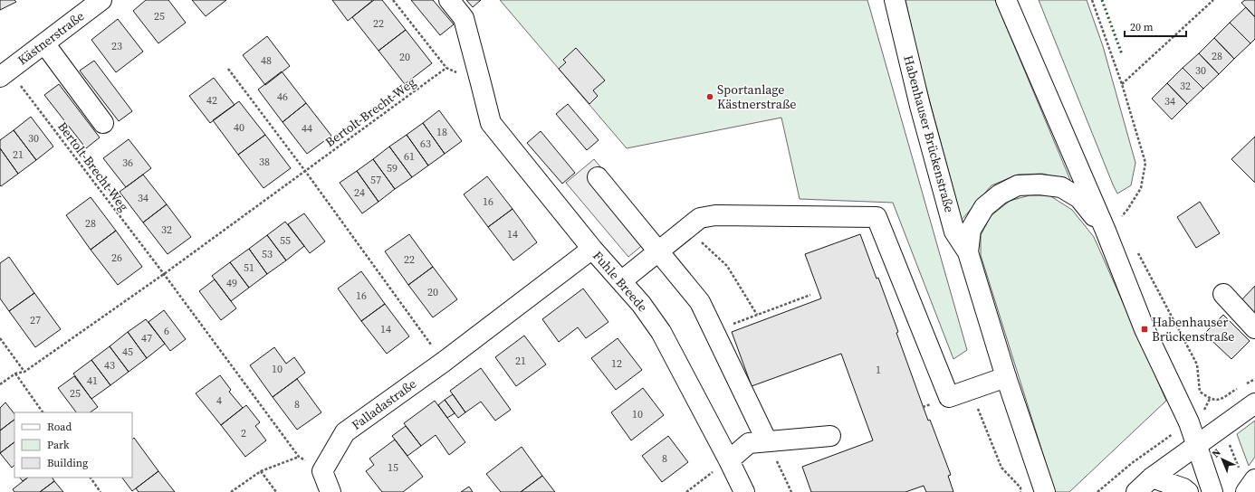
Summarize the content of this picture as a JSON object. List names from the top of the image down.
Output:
{
  "streets": {
    "main road": [
      "Kästnerstraße",
      "Habenhauser Brückenstraße",
      "Fuhle Breede",
      "Falladastraße"
    ],
    "path": ["Bertolt-Brecht-Weg"]
  },
  "crossings": [
    ["Kästnerstraße", "Bertolt-Brecht-Weg"],
    ["Fuhle Breede", "Falladastraße"]
  ],
  "places": {
    "other": ["Sportanlage Kästnerstraße"],
    "transit": ["Habenhauser Brückenstraße"]
  },
  "house_numbers": [
    "25",
    "22",
    "23",
    "28",
    "20",
    "48",
    "30",
    "32",
    "46",
    "42",
    "34",
    "40",
    "44",
    "18",
    "30",
    "63",
    "21",
    "61",
    "38",
    "36",
    "59",
    "57",
    "24",
    "34",
    "16",
    "28",
    "32",
    "14",
    "55",
    "53",
    "26",
    "22",
    "51",
    "49",
    "20",
    "16",
    "27",
    "14",
    "6",
    "47",
    "45",
    "21",
    "12",
    "43",
    "10",
    "1",
    "41",
    "25",
    "4",
    "8",
    "10",
    "2",
    "8",
    "15"
  ],
  "legend": ["Road", "Park", "Building"],
  "scale_bar": "20 m",
  "north": "top left"
}
